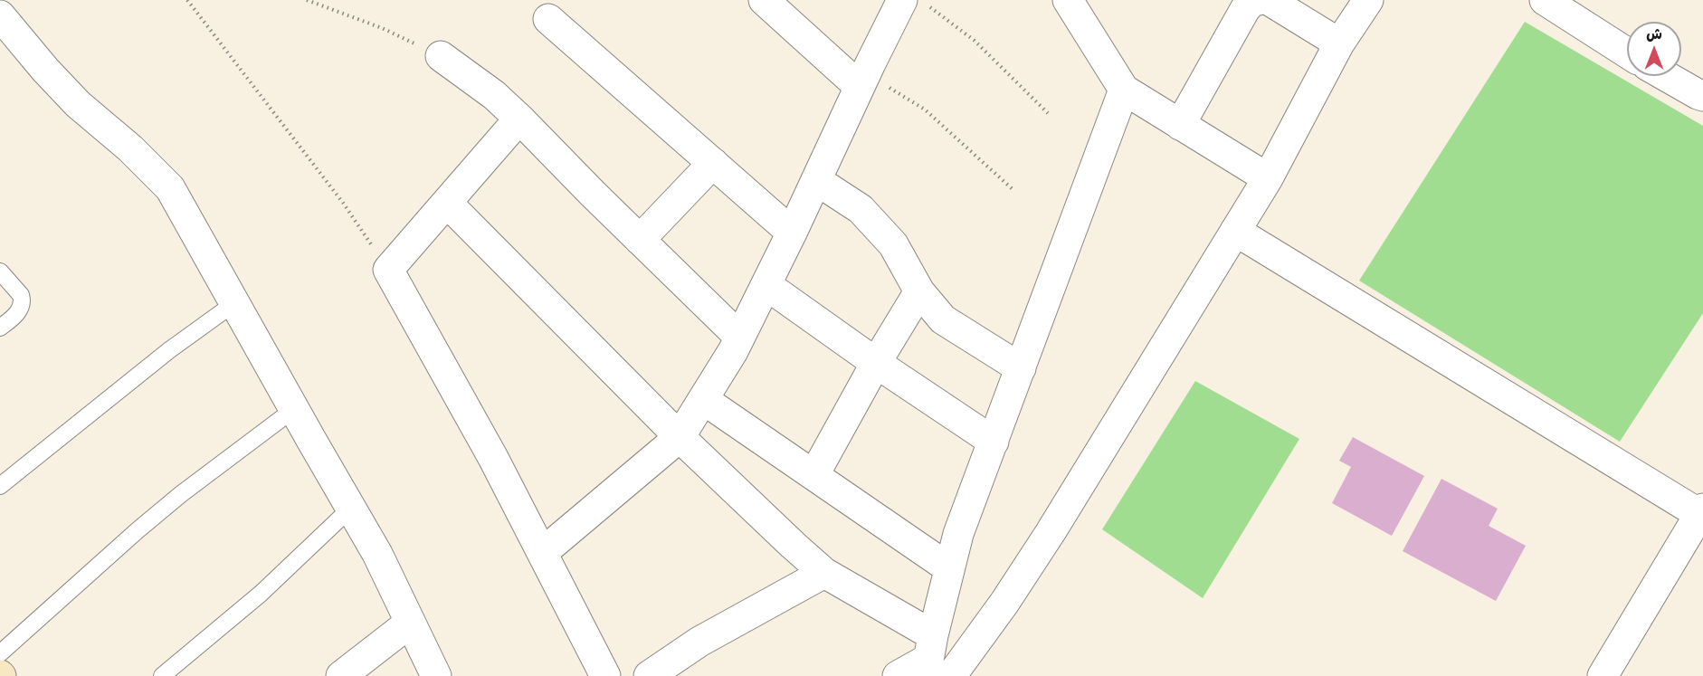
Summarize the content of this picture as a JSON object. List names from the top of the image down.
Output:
{
  "north": "top"
}
